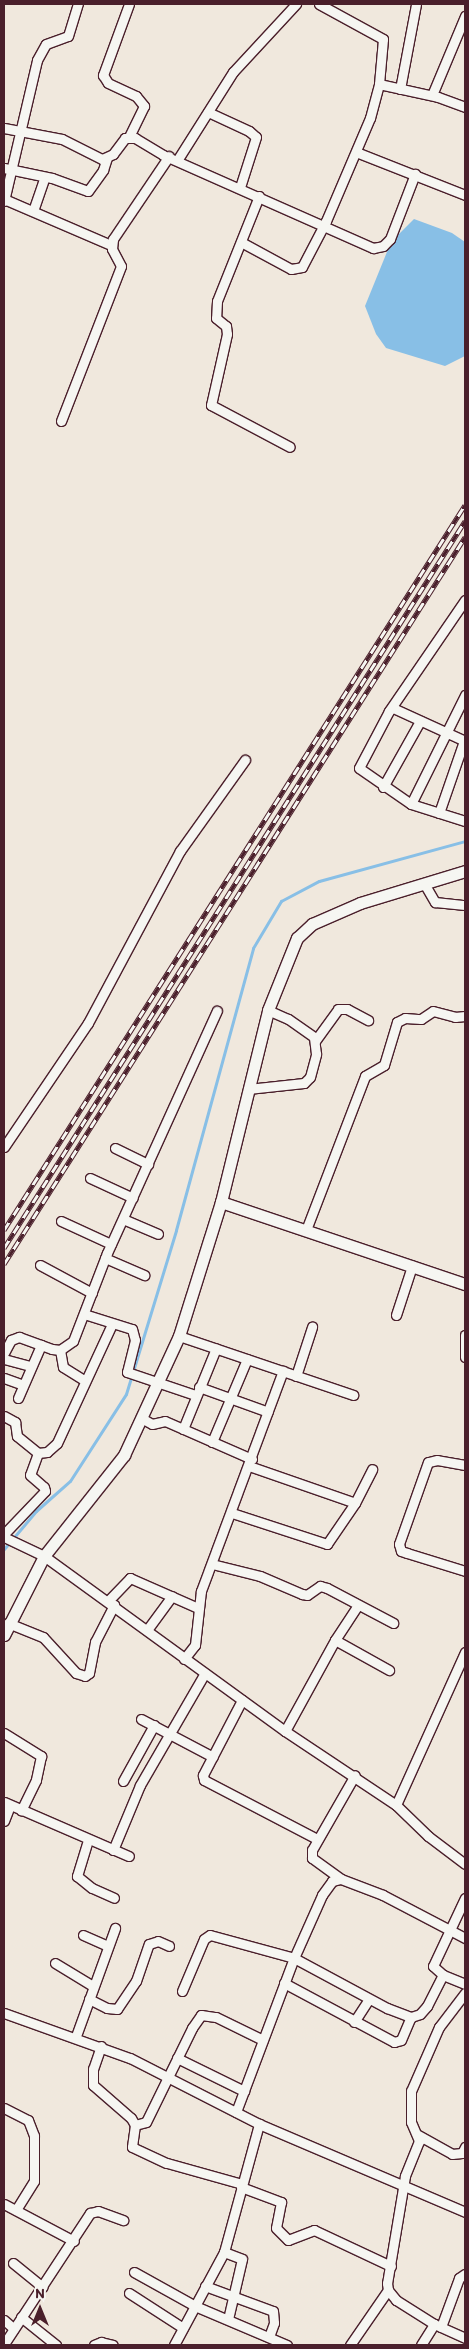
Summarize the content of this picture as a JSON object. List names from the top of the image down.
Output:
{
  "north": "top"
}
